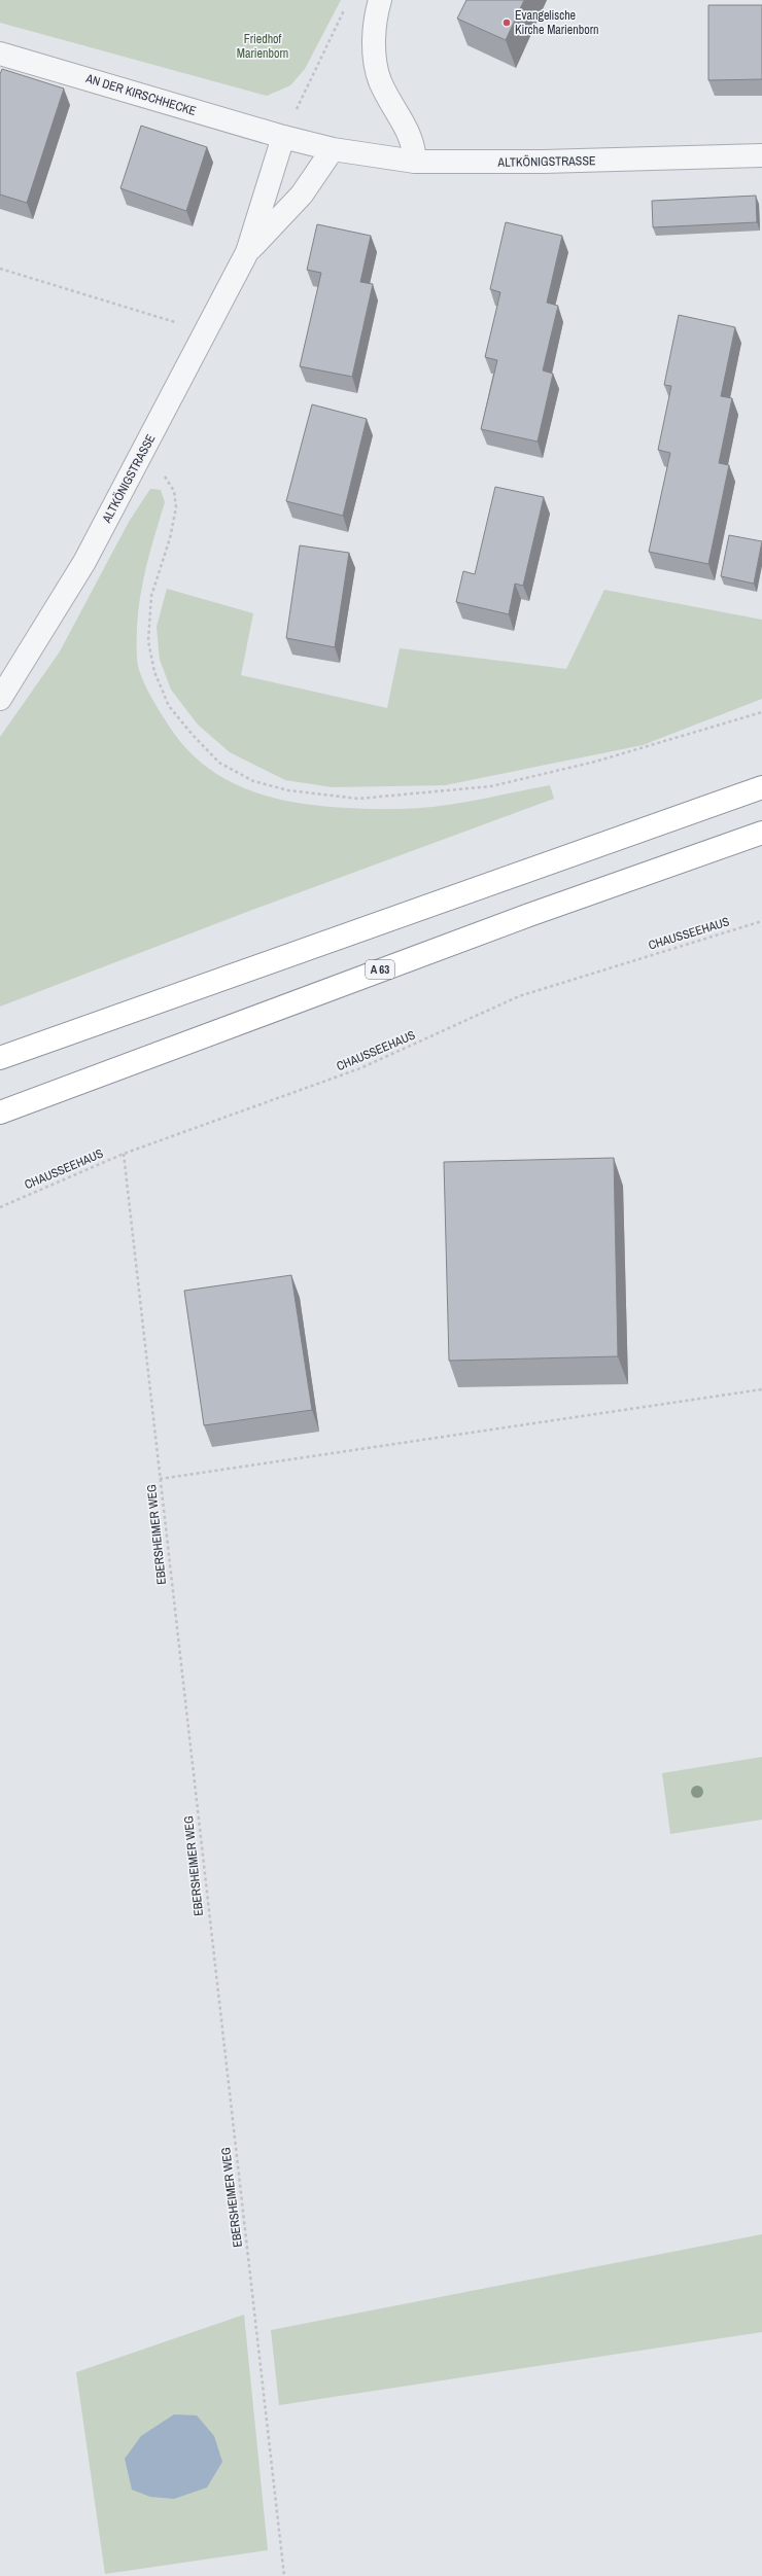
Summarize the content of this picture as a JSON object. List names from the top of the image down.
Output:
{
  "streets": {
    "highway": ["A 63"],
    "street": ["AN DER KIRSCHHECKE", "ALTKÖNIGSTRASSE"],
    "path": ["CHAUSSEEHAUS", "EBERSHEIMER WEG"]
  },
  "crossings": [
    ["AN DER KIRSCHHECKE", "ALTKÖNIGSTRASSE"],
    ["CHAUSSEEHAUS", "EBERSHEIMER WEG"]
  ],
  "parks": ["Friedhof Marienborn"],
  "places": ["Evangelische Kirche Marienborn"]
}
